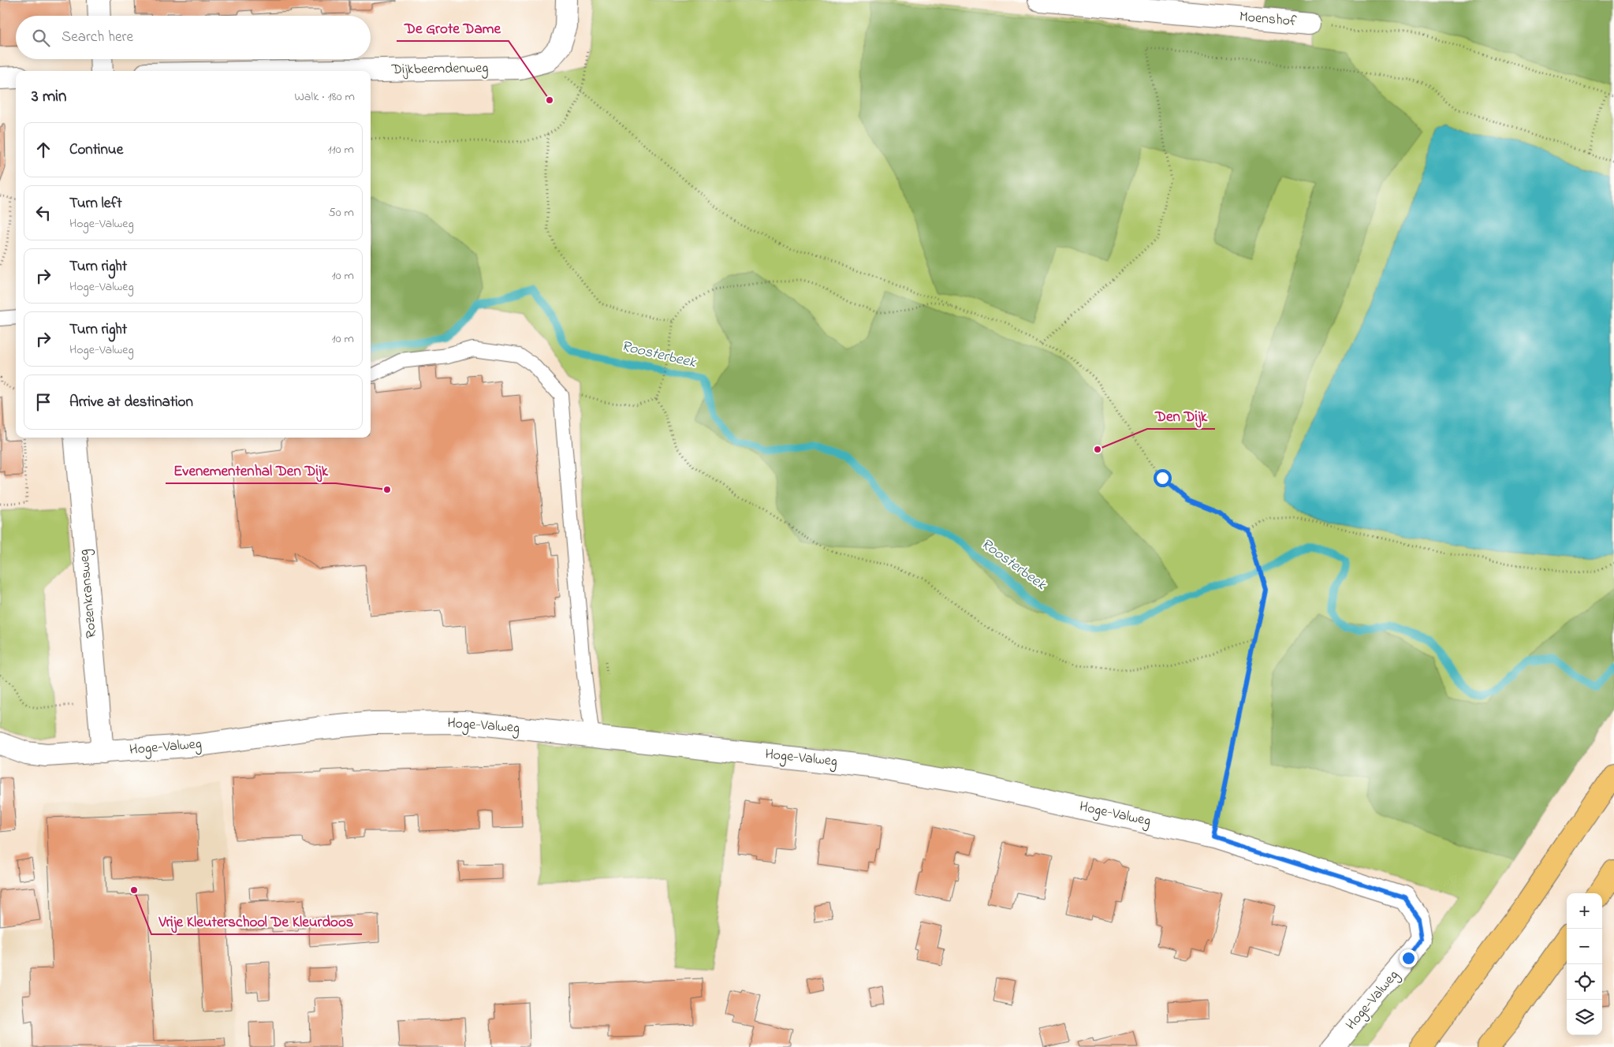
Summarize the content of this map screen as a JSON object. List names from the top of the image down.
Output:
{
  "streets": {
    "street": [
      "Moenshof",
      "Dijkbeemdenweg",
      "Rozenkransweg",
      "Hoge-Valweg"
    ]
  },
  "crossings": [
    ["Rozenkransweg", "Hoge-Valweg"]
  ],
  "water": ["Roosterbeek"],
  "places": [
    "De Grote Dame",
    "Den Dijk",
    "Evenementenhal Den Dijk",
    "Vrije Kleuterschool De Kleurdoos"
  ],
  "page": {
    "search": "Search here",
    "heading": ["3 min", "Walk · 180 m"],
    "list": [
      ["Continue", "110 m"],
      ["Turn left", "Hoge-Valweg", "50 m"],
      ["Turn right", "Hoge-Valweg", "10 m"],
      ["Turn right", "Hoge-Valweg", "10 m"],
      "Arrive at destination"
    ],
    "map_buttons": ["+", "−"]
  }
}
